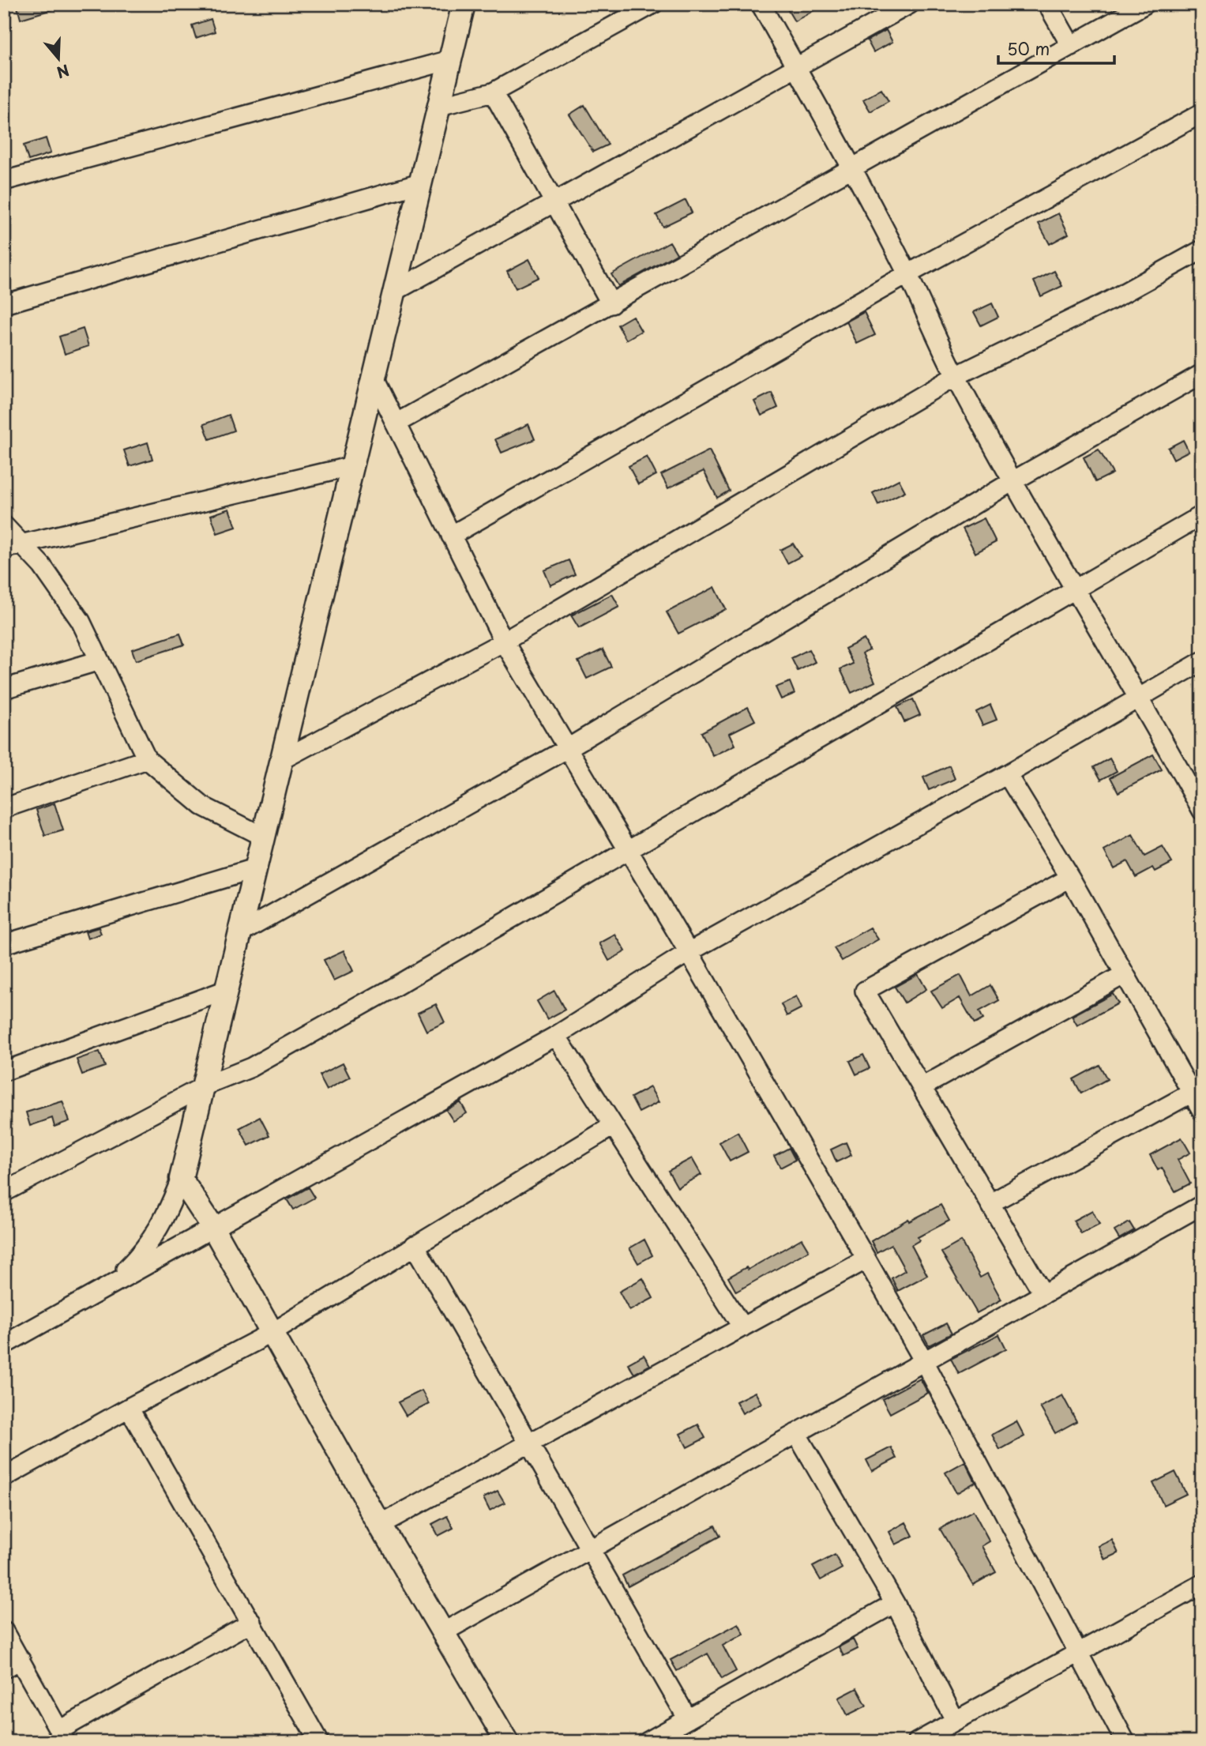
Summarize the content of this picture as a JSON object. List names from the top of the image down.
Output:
{
  "scale_bar": "50 m",
  "north": "bottom"
}
